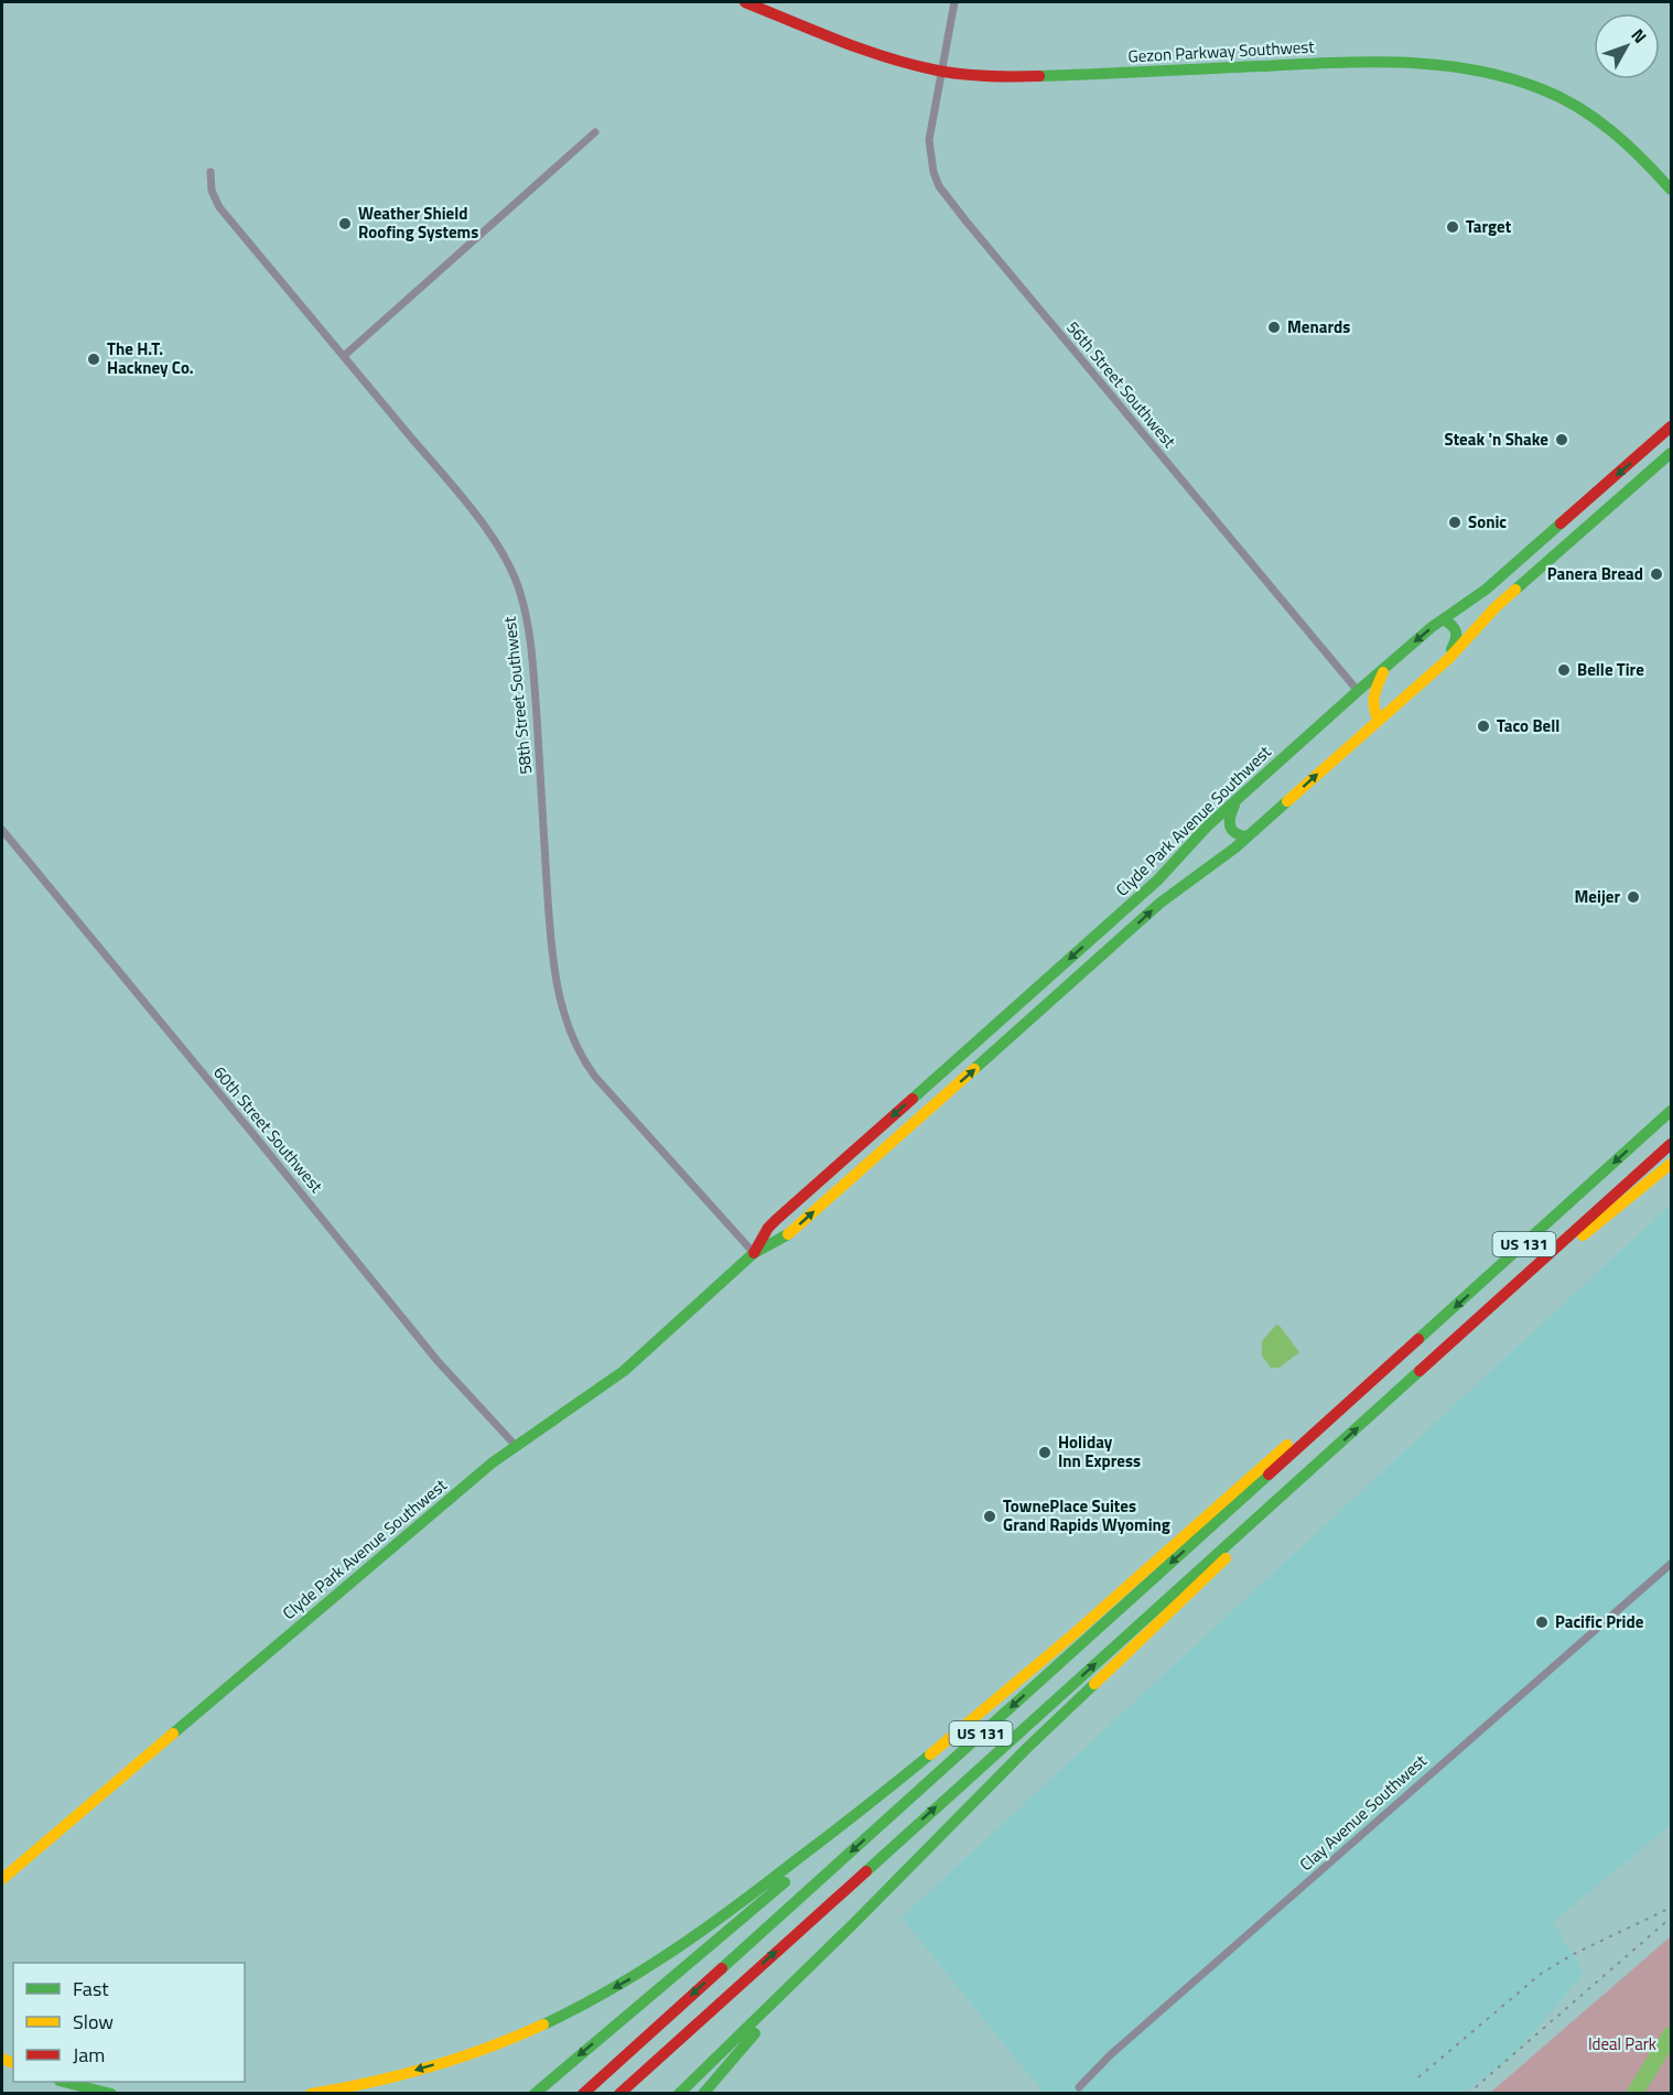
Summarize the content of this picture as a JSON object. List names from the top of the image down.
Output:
{
  "streets": {
    "main road": ["Gezon Parkway Southwest", "Clyde Park Avenue Southwest", "US 131"],
    "street": [
      "56th Street Southwest",
      "58th Street Southwest",
      "60th Street Southwest",
      "Clay Avenue Southwest"
    ]
  },
  "crossings": [
    ["Gezon Parkway Southwest", "56th Street Southwest"],
    ["56th Street Southwest", "Clyde Park Avenue Southwest"],
    ["58th Street Southwest", "Clyde Park Avenue Southwest"],
    ["Clyde Park Avenue Southwest", "60th Street Southwest"]
  ],
  "parks": ["Ideal Park"],
  "places": [
    "Weather Shield Roofing Systems",
    "Target",
    "Menards",
    "The H.T. Hackney Co.",
    "Steak 'n Shake",
    "Sonic",
    "Panera Bread",
    "Belle Tire",
    "Taco Bell",
    "Meijer",
    "Holiday Inn Express",
    "TownePlace Suites Grand Rapids Wyoming",
    "Pacific Pride"
  ],
  "legend": ["Fast", "Slow", "Jam"],
  "north": "top right"
}
